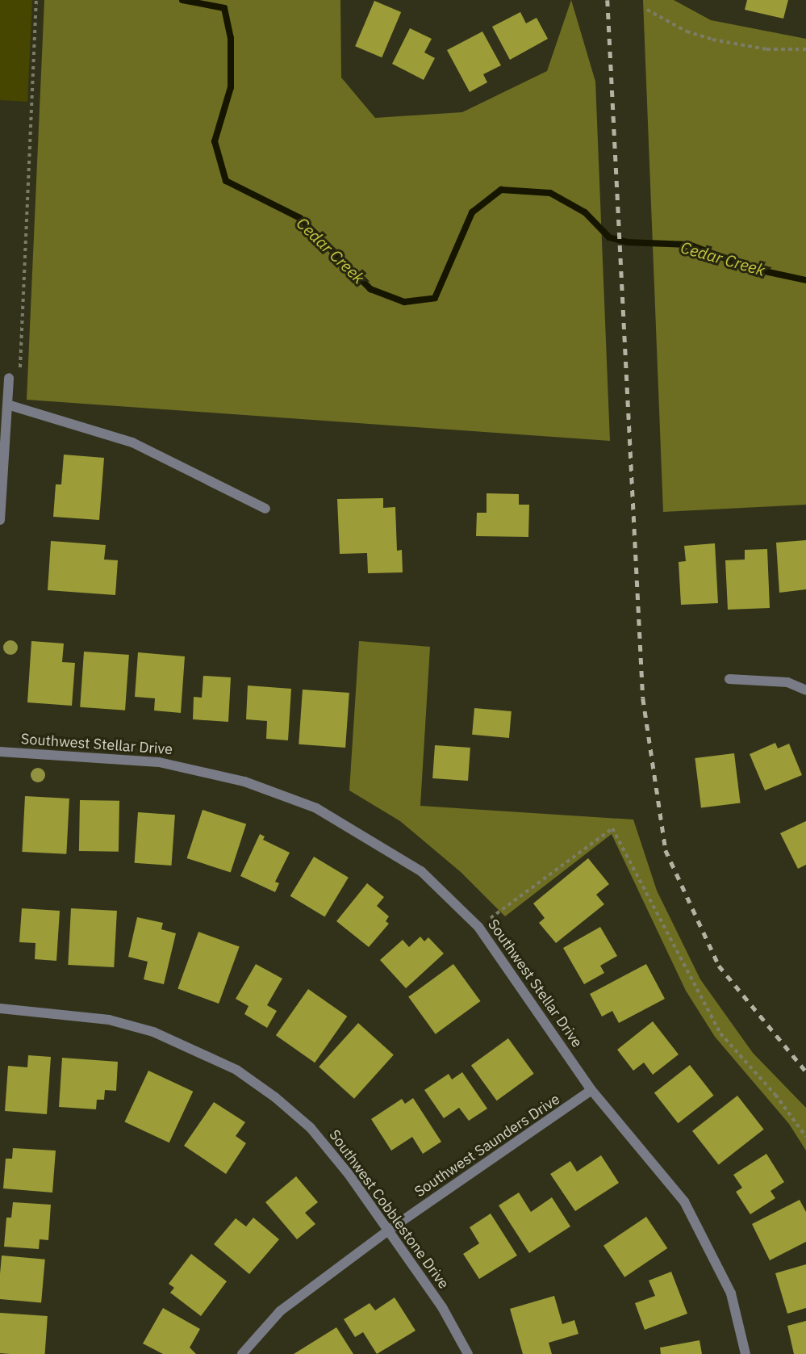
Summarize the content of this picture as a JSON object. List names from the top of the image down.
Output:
{
  "streets": {
    "street": ["Southwest Stellar Drive", "Southwest Saunders Drive", "Southwest Cobblestone Drive"]
  },
  "crossings": [
    ["Southwest Stellar Drive", "Southwest Saunders Drive"],
    ["Southwest Saunders Drive", "Southwest Cobblestone Drive"]
  ],
  "water": ["Cedar Creek"]
}
